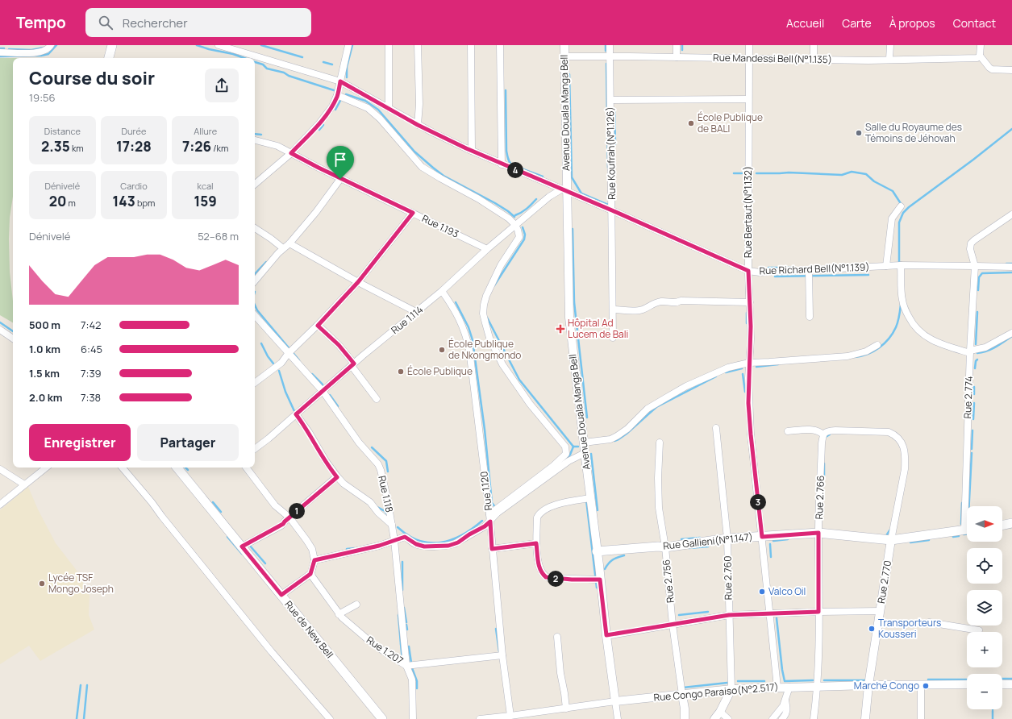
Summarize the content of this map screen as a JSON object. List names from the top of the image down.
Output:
{
  "streets": {
    "main road": ["Rue Gallieni(N°1.147)", "Rue de New Bell"],
    "street": [
      "Rue Mandessi Bell(N°1.135)",
      "Avenue Douala Manga Bell",
      "Rue Koufrah(N°1.126)",
      "Rue Bertaut(N°1.132)",
      "Rue 1.193",
      "Rue Richard Bell(N°1.139)",
      "Rue 1.114",
      "Rue 2.774",
      "Rue 1.120",
      "Rue 1.118",
      "Rue 2.766",
      "Rue 2.760",
      "Rue 2.756",
      "Rue 2.770",
      "Rue 1.207",
      "Rue Congo Paraiso(N°2.517)"
    ]
  },
  "crossings": [
    ["Rue Mandessi Bell(N°1.135)", "Avenue Douala Manga Bell"],
    ["Rue Mandessi Bell(N°1.135)", "Rue Koufrah(N°1.126)"],
    ["Rue Mandessi Bell(N°1.135)", "Rue Bertaut(N°1.132)"],
    ["Avenue Douala Manga Bell", "Rue Richard Bell(N°1.139)"],
    ["Avenue Douala Manga Bell", "Rue 1.114"],
    ["Avenue Douala Manga Bell", "Rue Gallieni(N°1.147)"],
    ["Avenue Douala Manga Bell", "Rue Congo Paraiso(N°2.517)"],
    ["Rue Koufrah(N°1.126)", "Rue Richard Bell(N°1.139)"],
    ["Rue Bertaut(N°1.132)", "Rue Richard Bell(N°1.139)"],
    ["Rue Bertaut(N°1.132)", "Rue Gallieni(N°1.147)"],
    ["Rue Bertaut(N°1.132)", "Rue Congo Paraiso(N°2.517)"],
    ["Rue 1.193", "Rue 1.114"],
    ["Rue Richard Bell(N°1.139)", "Rue 1.114"],
    ["Rue Richard Bell(N°1.139)", "Rue 2.774"],
    ["Rue 1.114", "Rue 1.120"],
    ["Rue 1.114", "Rue 1.118"],
    ["Rue 1.120", "Rue 1.207"],
    ["Rue 1.120", "Rue Congo Paraiso(N°2.517)"],
    ["Rue 1.118", "Rue 1.207"],
    ["Rue 2.766", "Rue Gallieni(N°1.147)"],
    ["Rue 2.766", "Rue 2.770"],
    ["Rue 2.766", "Rue Congo Paraiso(N°2.517)"],
    ["Rue Gallieni(N°1.147)", "Rue 2.760"],
    ["Rue Gallieni(N°1.147)", "Rue 2.756"],
    ["Rue Gallieni(N°1.147)", "Rue 2.770"],
    ["Rue 2.760", "Rue Congo Paraiso(N°2.517)"],
    ["Rue 2.756", "Rue Congo Paraiso(N°2.517)"],
    ["Rue 2.770", "Rue Congo Paraiso(N°2.517)"]
  ],
  "places": {
    "other": [
      "École Publique de BALI",
      "Salle du Royaume des Témoins de Jéhovah",
      "École Publique de Nkongmondo",
      "École Publique",
      "Lycée TSF Mongo Joseph",
      "Valco Oil",
      "Transporteurs Kousseri",
      "Marché Congo"
    ],
    "health": ["Hôpital Ad Lucem de Bali"]
  },
  "north": "right",
  "page": {
    "header": "Tempo",
    "search": "Rechercher",
    "nav": [
      "Accueil",
      "Carte",
      "À propos",
      "Contact"
    ],
    "heading": ["Course du soir", "19:56"],
    "stats": [
      ["Distance", "2.35 km"],
      ["Durée", "17:28"],
      ["Allure", "7:26 /km"],
      ["Dénivelé", "20 m"],
      ["Cardio", "143 bpm"],
      ["kcal", "159"]
    ],
    "pins": [
      "4",
      "3",
      "1",
      "2"
    ],
    "chart": ["Dénivelé", "52–68 m"],
    "list": [
      {
        "name": "500 m",
        "note": "7:42"
      },
      {
        "name": "1.0 km",
        "note": "6:45"
      },
      {
        "name": "1.5 km",
        "note": "7:39"
      },
      {
        "name": "2.0 km",
        "note": "7:38"
      }
    ],
    "buttons": ["Enregistrer", "Partager"],
    "map_buttons": ["+", "−"]
  }
}
